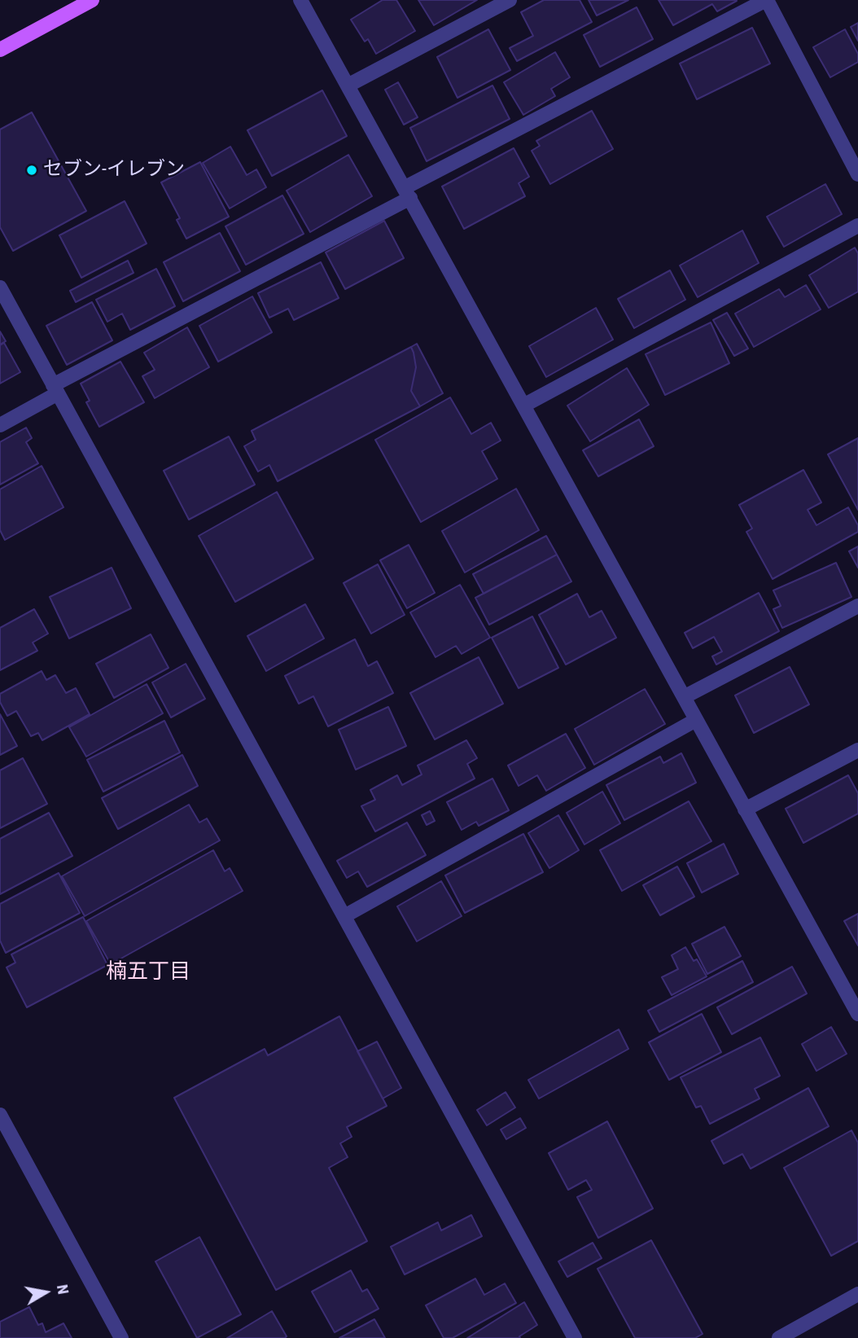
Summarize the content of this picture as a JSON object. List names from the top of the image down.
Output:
{
  "districts": ["楠五丁目"],
  "places": ["セブン-イレブン"],
  "north": "right"
}
